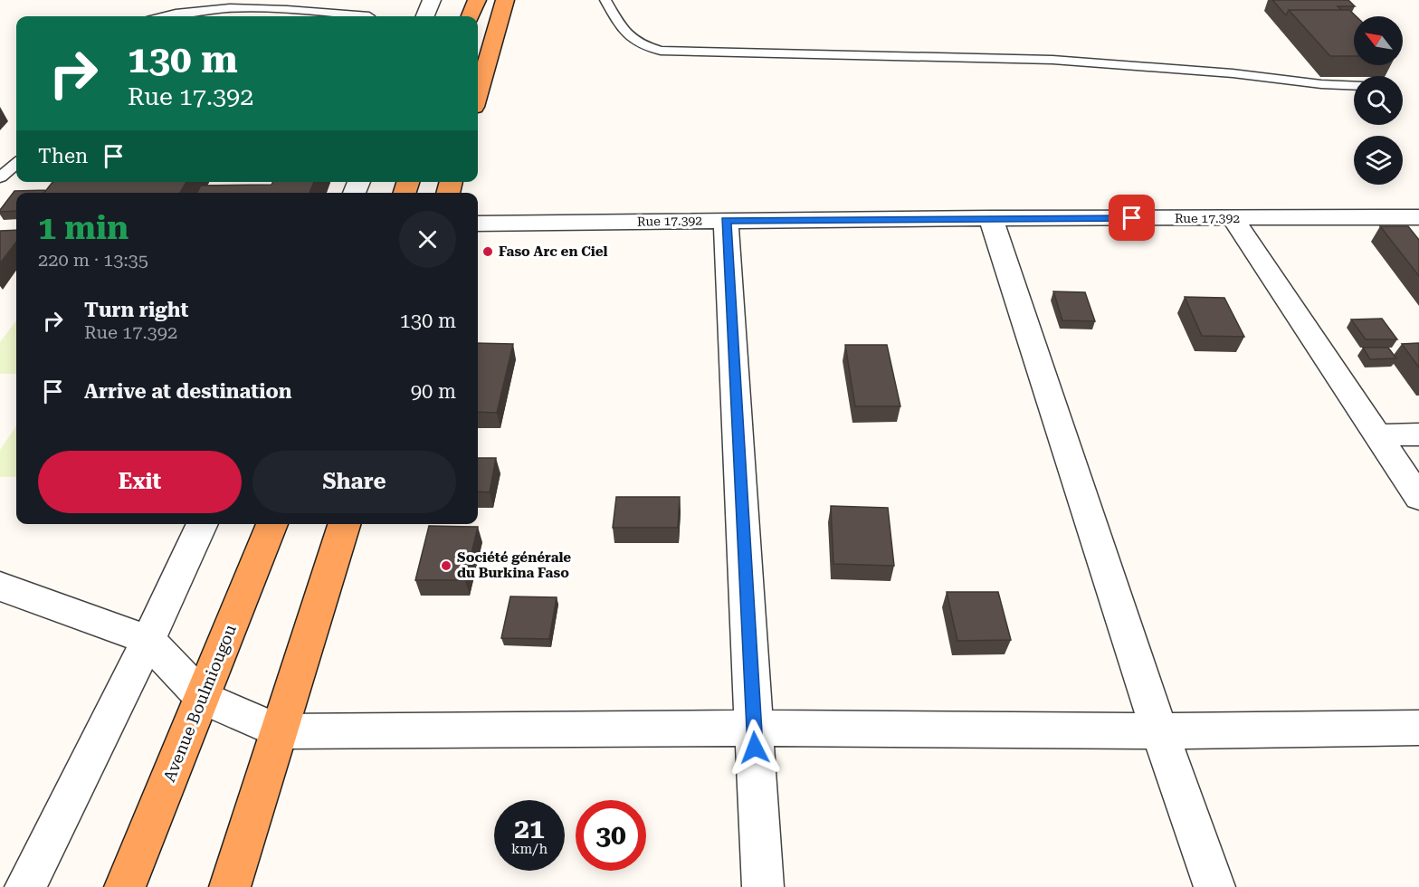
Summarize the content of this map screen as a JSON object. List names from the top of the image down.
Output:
{
  "streets": {
    "highway": ["Avenue Boulmiougou"],
    "street": ["Rue 17.392"]
  },
  "places": ["Faso Arc en Ciel", "Société générale du Burkina Faso"],
  "north": "top left",
  "page": {
    "turn": ["130 m", "Rue 17.392"],
    "then": "Then",
    "heading": ["1 min", "220 m · 13:35"],
    "list": [
      {
        "name": "Turn right",
        "note": "Rue 17.392",
        "value": "130 m"
      },
      {
        "name": "Arrive at destination",
        "value": "90 m"
      }
    ],
    "buttons": ["Exit", "Share"],
    "speed": "21 km/h",
    "limit": "30"
  }
}
